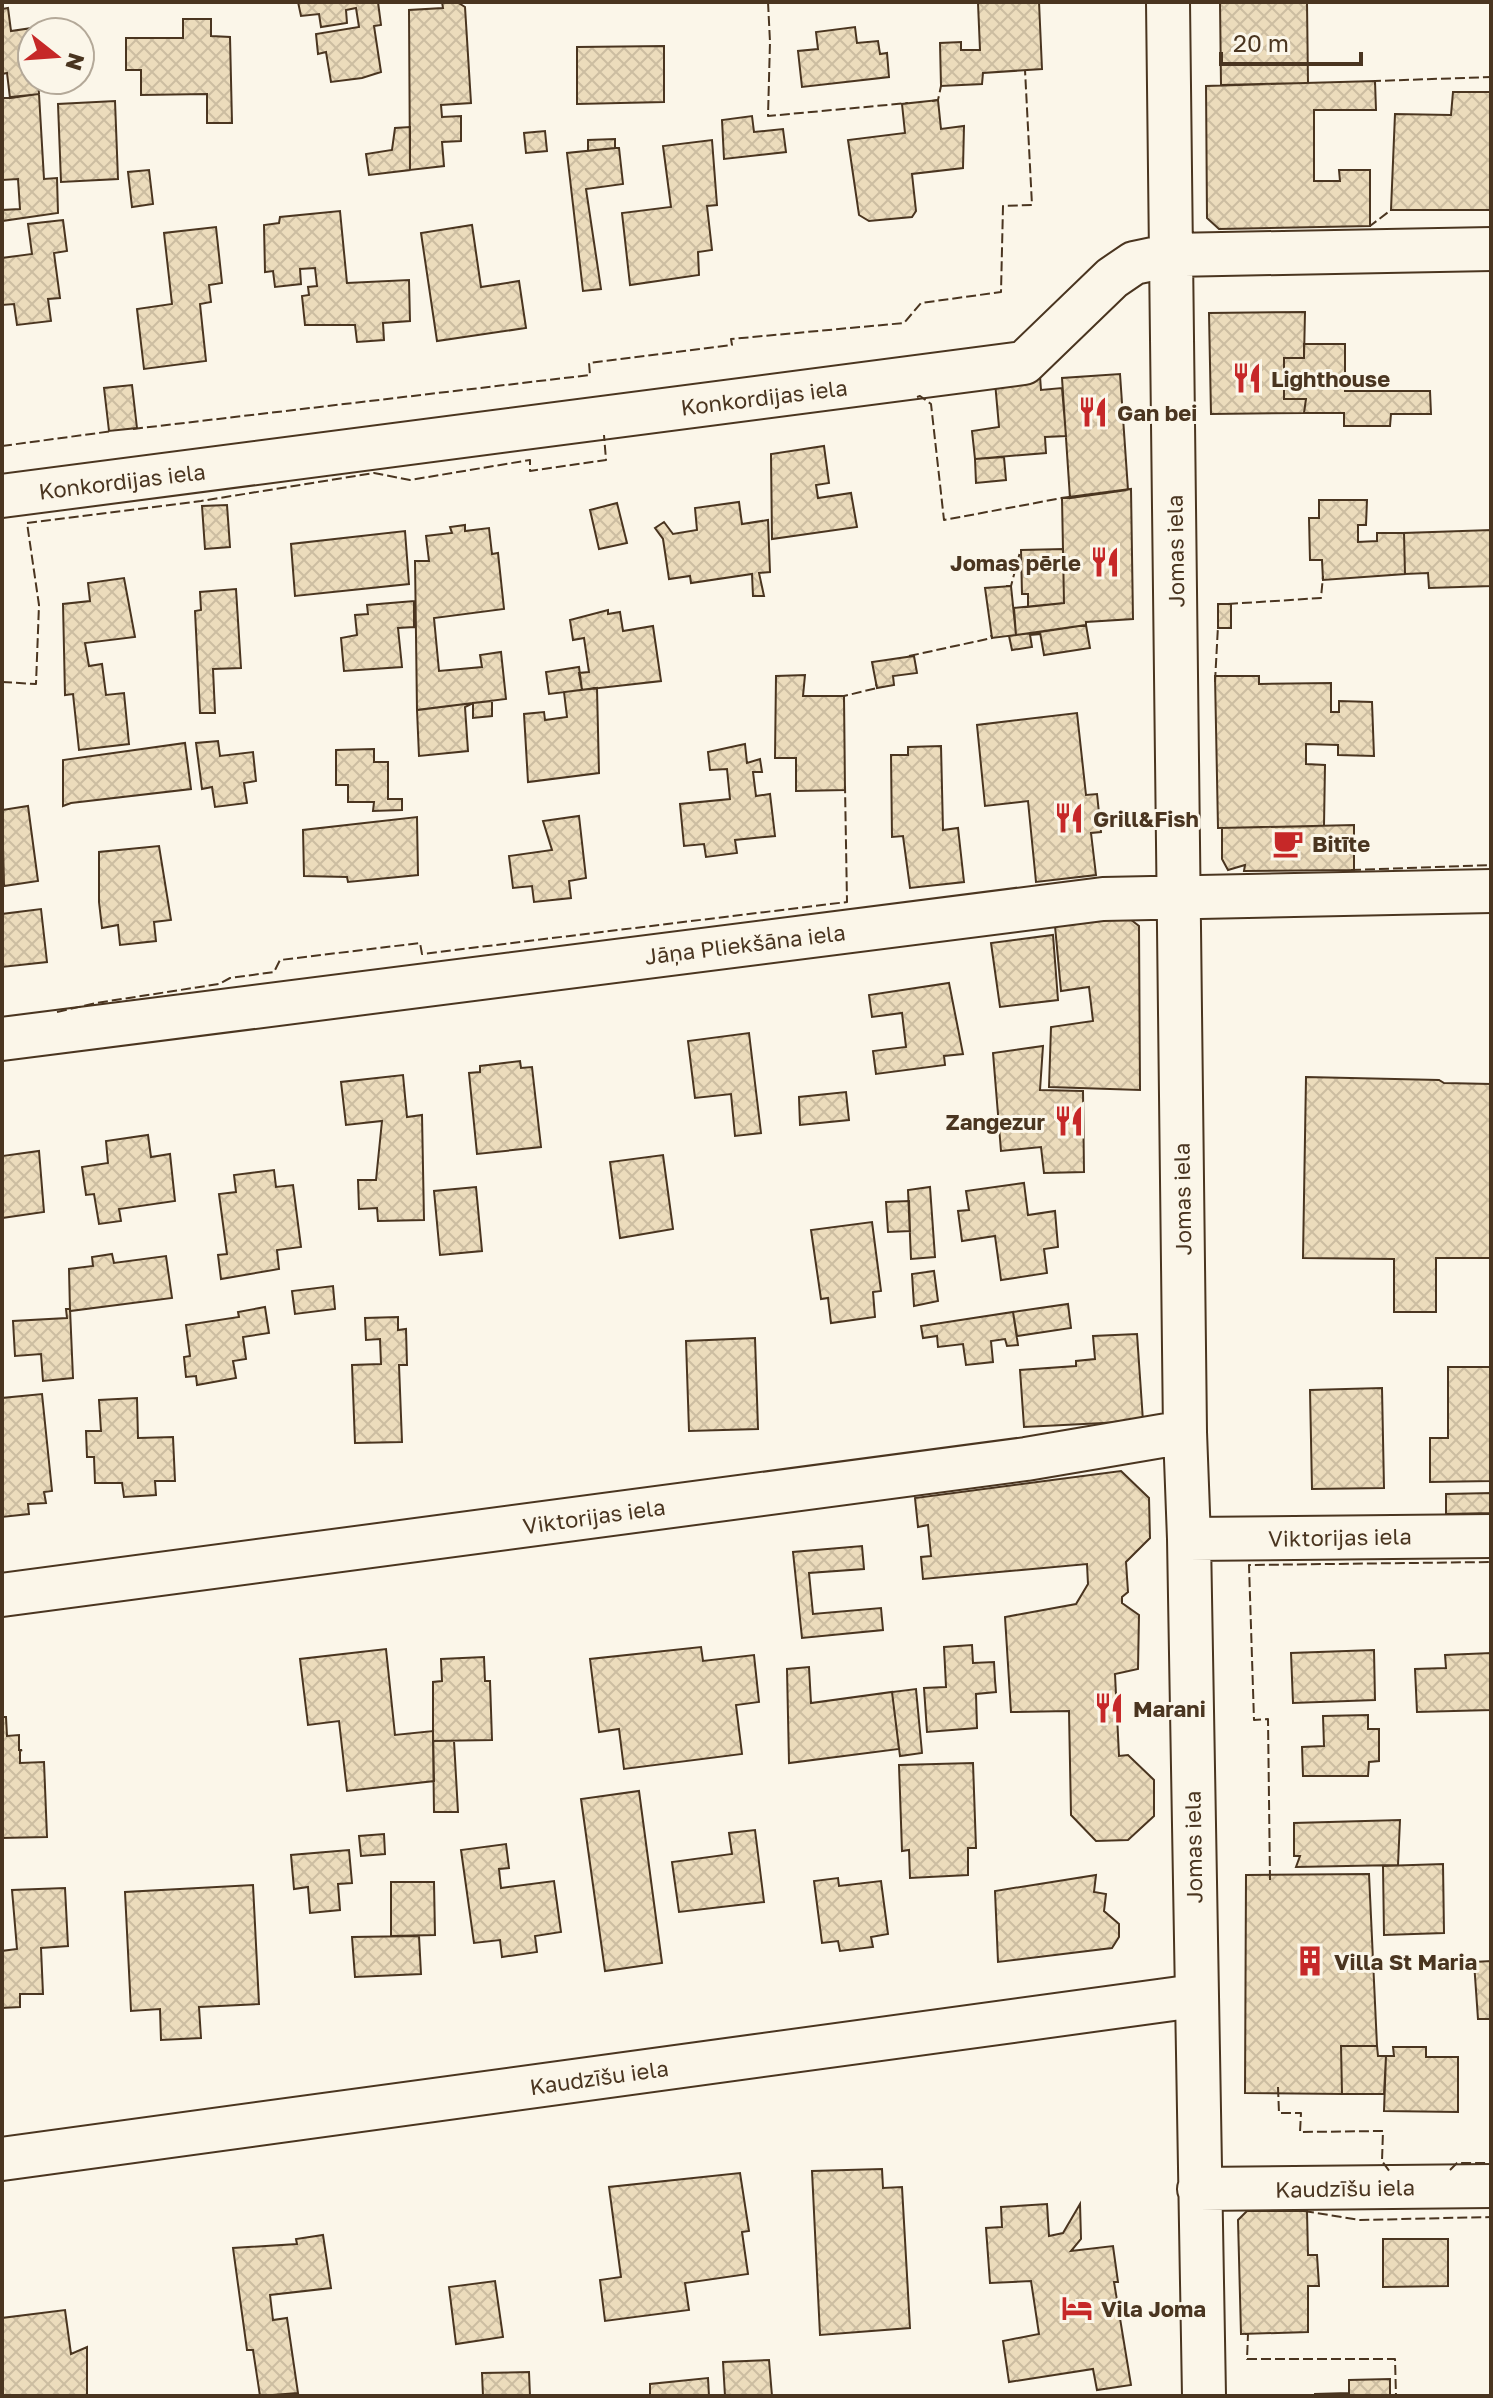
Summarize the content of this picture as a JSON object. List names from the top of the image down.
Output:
{
  "streets": {
    "street": [
      "Konkordijas iela",
      "Jomas iela",
      "Jāņa Pliekšāna iela",
      "Viktorijas iela",
      "Kaudzīšu iela"
    ]
  },
  "crossings": [
    ["Konkordijas iela", "Jomas iela"],
    ["Jomas iela", "Jāņa Pliekšāna iela"],
    ["Jomas iela", "Viktorijas iela"],
    ["Jomas iela", "Kaudzīšu iela"]
  ],
  "places": {
    "restaurant": [
      "Lighthouse",
      "Gan bei",
      "Jomas pērle",
      "Grill&Fish",
      "Zangezur",
      "Marani"
    ],
    "cafe": ["Bitīte"],
    "building": ["Villa St Maria"],
    "hotel": ["Vila Joma"]
  },
  "scale_bar": "20 m",
  "north": "right"
}
